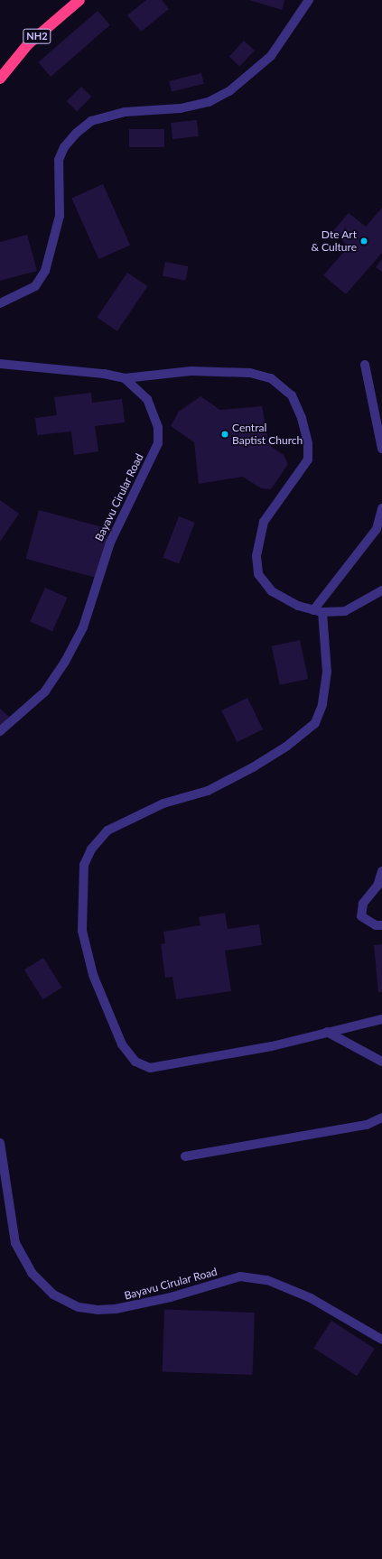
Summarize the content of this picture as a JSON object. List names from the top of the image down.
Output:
{
  "streets": {
    "highway": ["NH2"],
    "street": ["Bayavu Cirular Road"]
  },
  "places": ["Dte Art & Culture", "Central Baptist Church"]
}
